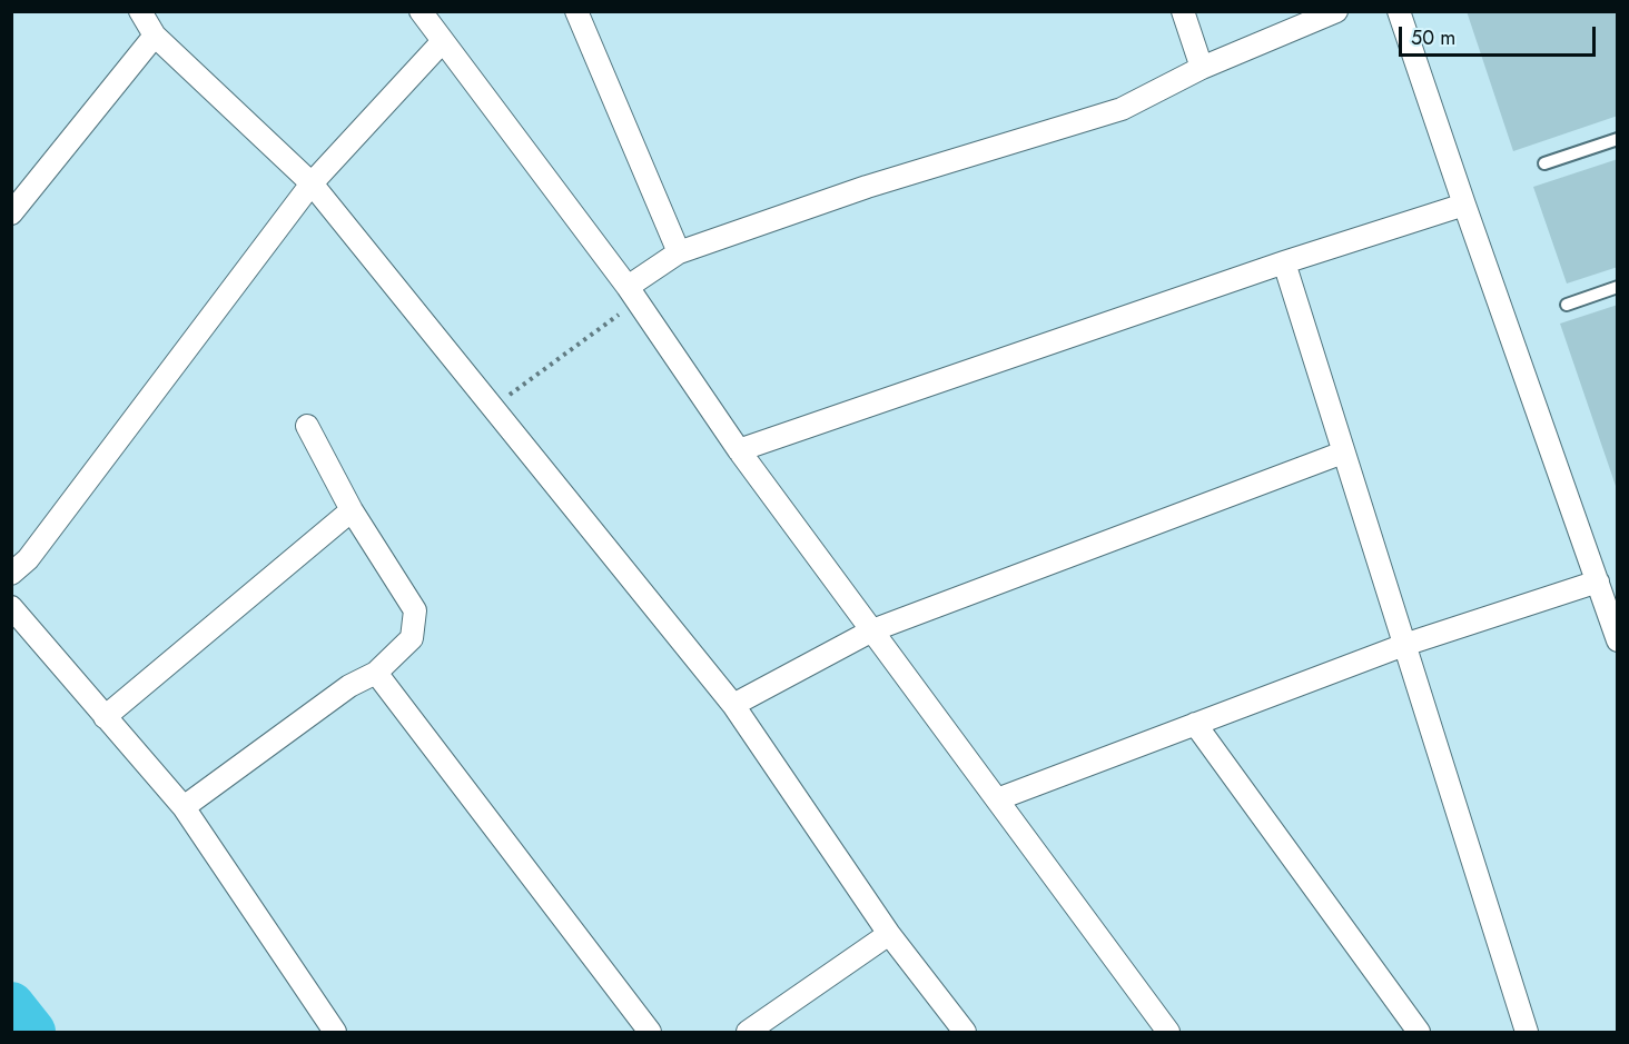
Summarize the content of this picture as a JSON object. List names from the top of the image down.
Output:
{
  "scale_bar": "50 m"
}
